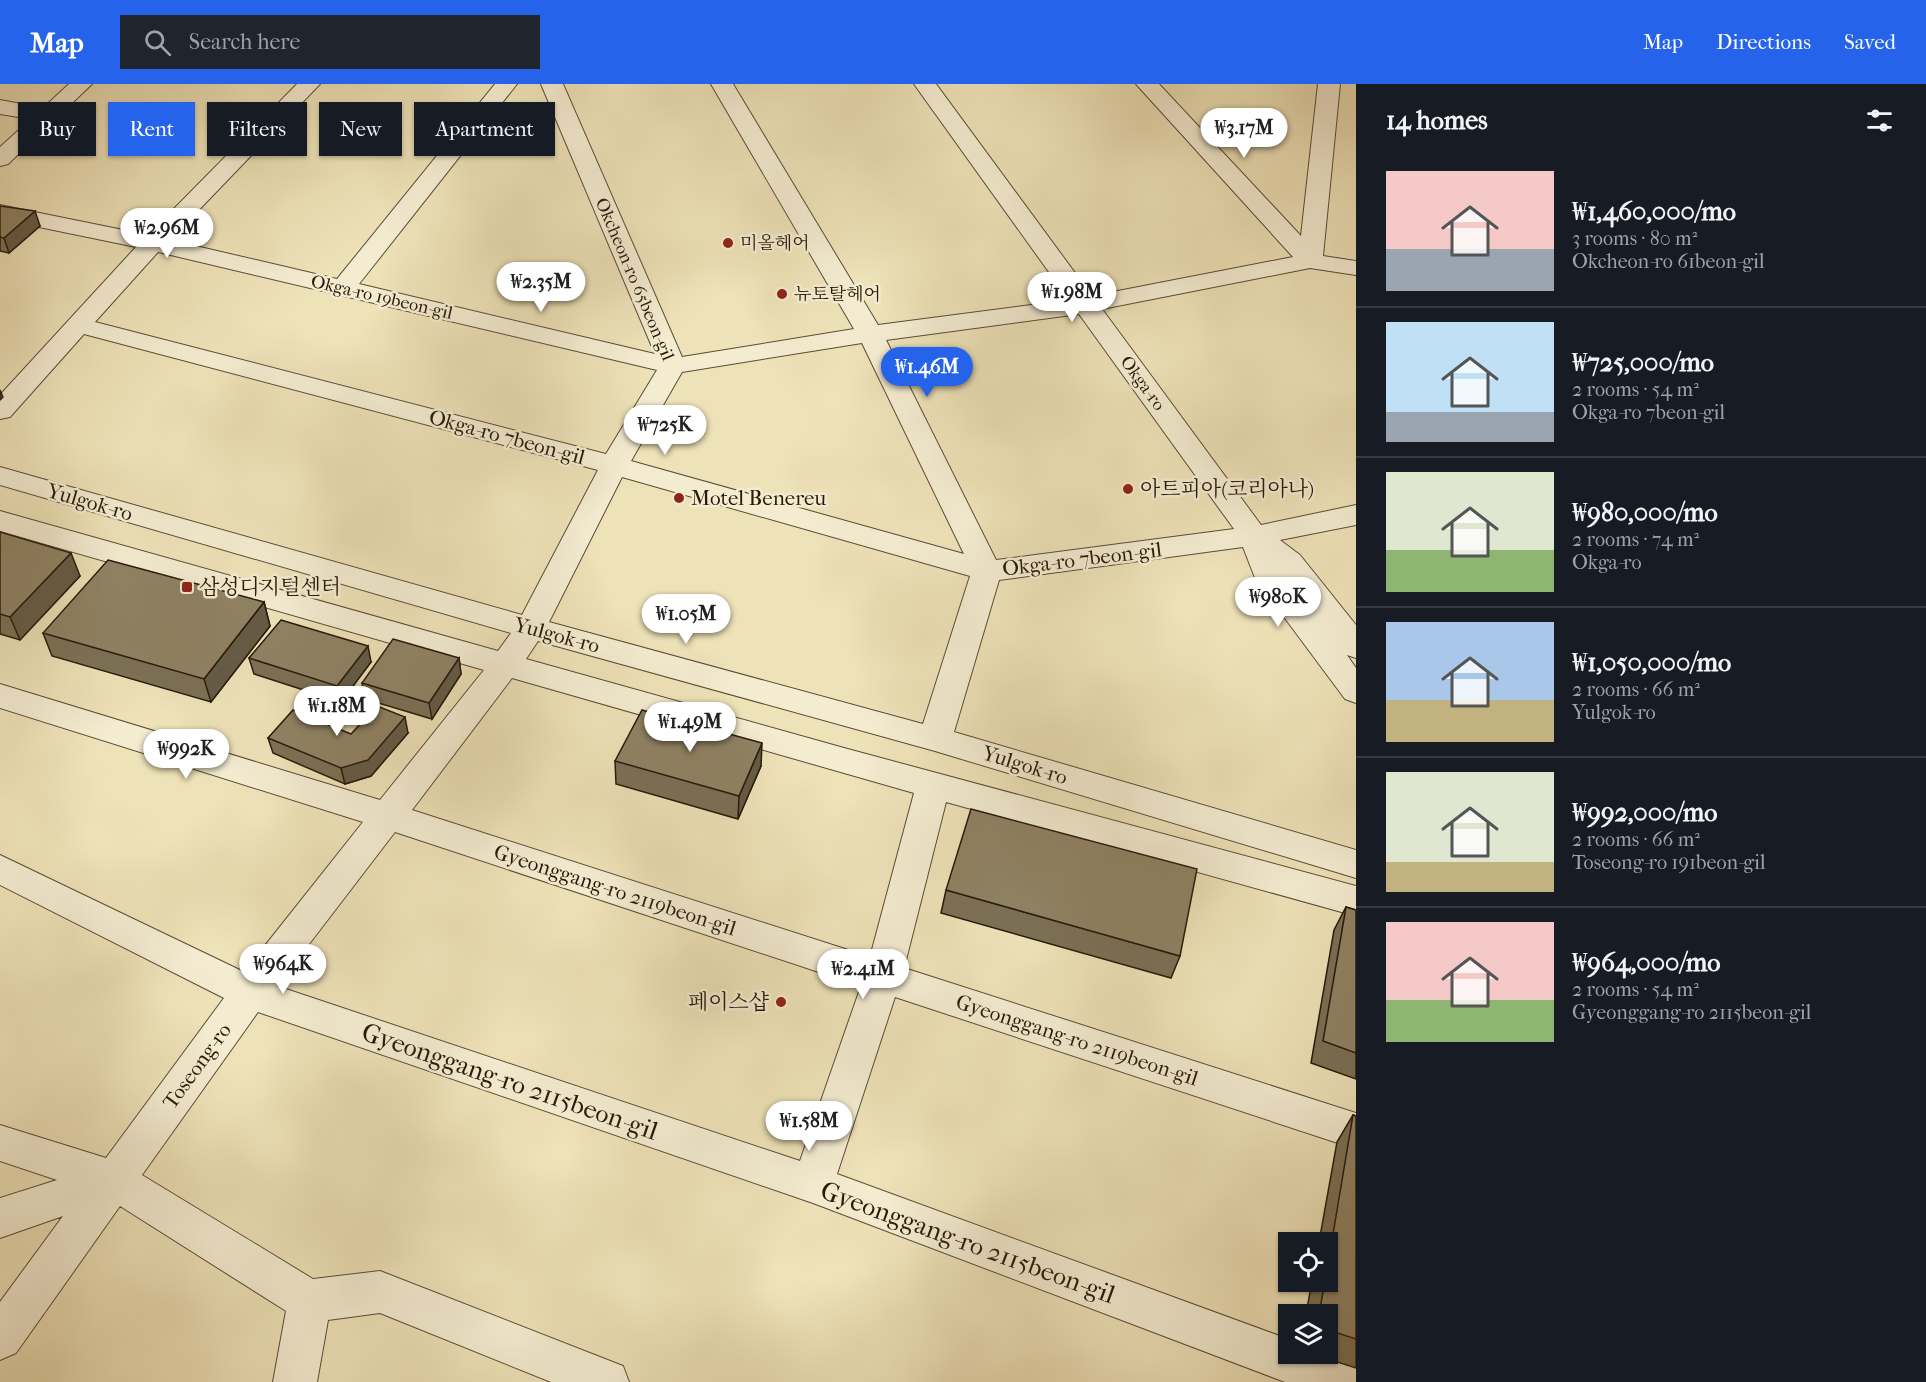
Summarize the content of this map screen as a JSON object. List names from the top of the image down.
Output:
{
  "streets": {
    "street": [
      "Okcheon-ro 65beon-gil",
      "Okga-ro 19beon-gil",
      "Okga-ro",
      "Okga-ro 7beon-gil",
      "Yulgok-ro",
      "Gyeonggang-ro 2119beon-gil",
      "Toseong-ro",
      "Gyeonggang-ro 2115beon-gil"
    ]
  },
  "crossings": [
    ["Okcheon-ro 65beon-gil", "Okga-ro 19beon-gil"],
    ["Okcheon-ro 65beon-gil", "Okga-ro 7beon-gil"],
    ["Okcheon-ro 65beon-gil", "Yulgok-ro"],
    ["Okcheon-ro 65beon-gil", "Toseong-ro"],
    ["Okga-ro 19beon-gil", "Okga-ro"],
    ["Okga-ro", "Okga-ro 7beon-gil"],
    ["Yulgok-ro", "Toseong-ro"],
    ["Gyeonggang-ro 2119beon-gil", "Toseong-ro"],
    ["Toseong-ro", "Gyeonggang-ro 2115beon-gil"]
  ],
  "places": {
    "other": [
      "미올헤어",
      "뉴토탈헤어",
      "아트피아(코리아나)",
      "Motel Benereu",
      "페이스샵"
    ],
    "transit": ["삼성디지털센터"]
  },
  "page": {
    "header": "Map",
    "search": "Search here",
    "nav": ["Map", "Directions", "Saved"],
    "heading": "14 homes",
    "chip": [
      "Buy",
      "Rent",
      "Filters",
      "New",
      "Apartment"
    ],
    "price": [
      "₩3.17M",
      "₩2.96M",
      "₩2.35M",
      "₩1.98M",
      "₩1.46M",
      "₩725K",
      "₩980K",
      "₩1.05M",
      "₩1.18M",
      "₩1.49M",
      "₩992K",
      "₩964K",
      "₩2.41M",
      "₩1.58M"
    ],
    "list": [
      {
        "name": "₩1,460,000/mo",
        "note": "3 rooms · 80 m² · Okcheon-ro 61beon-gil"
      },
      {
        "name": "₩725,000/mo",
        "note": "2 rooms · 54 m² · Okga-ro 7beon-gil"
      },
      {
        "name": "₩980,000/mo",
        "note": "2 rooms · 74 m² · Okga-ro"
      },
      {
        "name": "₩1,050,000/mo",
        "note": "2 rooms · 66 m² · Yulgok-ro"
      },
      {
        "name": "₩992,000/mo",
        "note": "2 rooms · 66 m² · Toseong-ro 191beon-gil"
      },
      {
        "name": "₩964,000/mo",
        "note": "2 rooms · 54 m² · Gyeonggang-ro 2115beon-gil"
      }
    ]
  }
}
